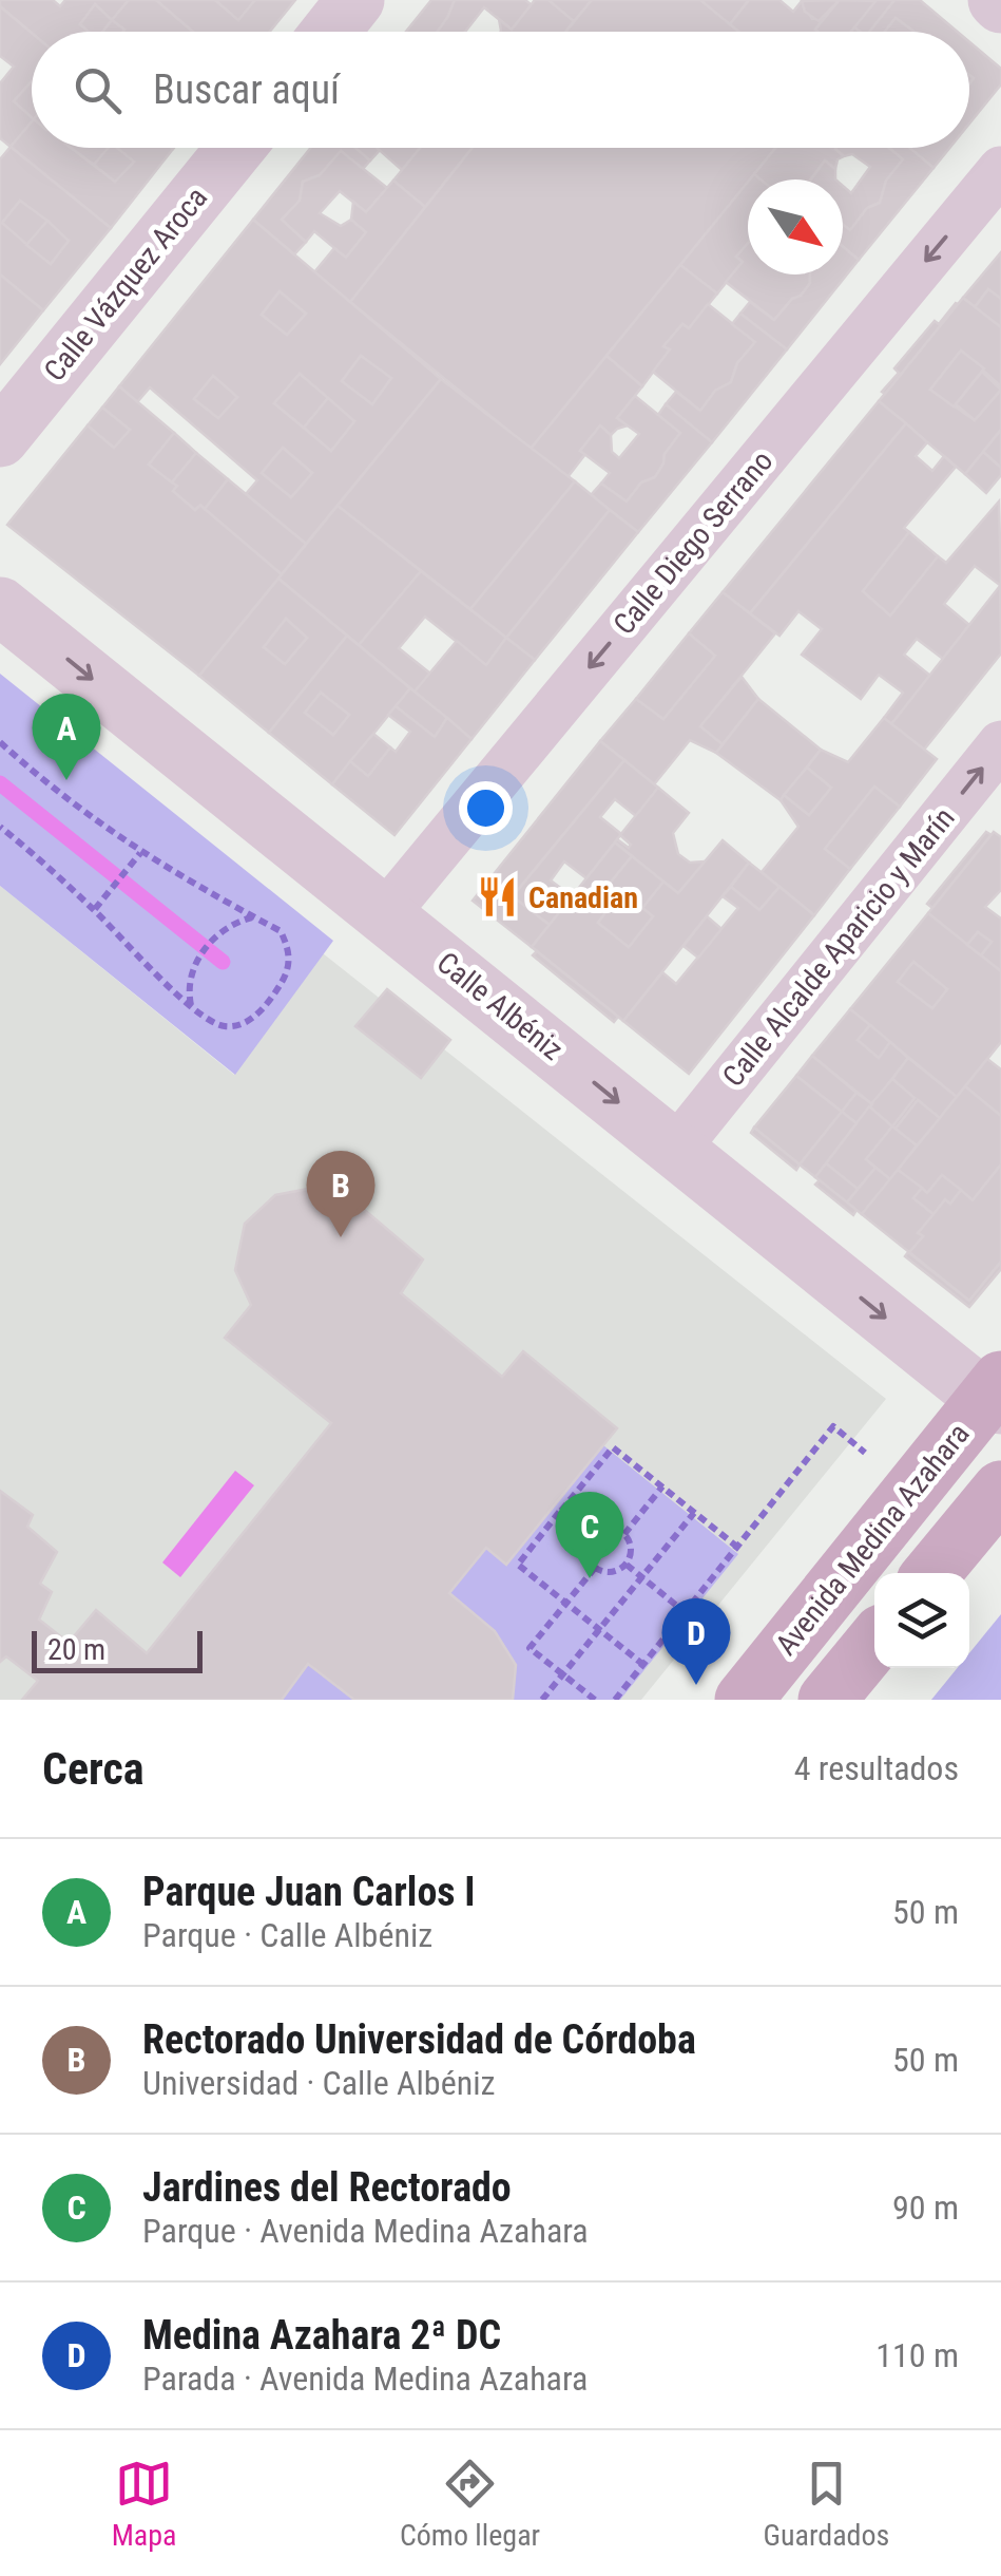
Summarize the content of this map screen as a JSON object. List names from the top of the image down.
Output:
{
  "streets": {
    "main road": ["Avenida Medina Azahara"],
    "street": [
      "Calle Vázquez Aroca",
      "Calle Diego Serrano",
      "Calle Alcalde Aparicio y Marín",
      "Calle Albéniz"
    ]
  },
  "crossings": [
    ["Calle Diego Serrano", "Calle Albéniz"],
    ["Calle Alcalde Aparicio y Marín", "Calle Albéniz"],
    ["Calle Albéniz", "Avenida Medina Azahara"]
  ],
  "one_way": ["Calle Diego Serrano", "Calle Alcalde Aparicio y Marín", "Calle Albéniz"],
  "places": {
    "restaurant": ["Canadian"]
  },
  "scale_bar": "20 m",
  "north": "bottom right",
  "page": {
    "search": "Buscar aquí",
    "pins": [
      "A",
      "B",
      "C",
      "D"
    ],
    "scale": "20 m",
    "heading": ["Cerca", "4 resultados"],
    "list": [
      {
        "mark": "A",
        "name": "Parque Juan Carlos I",
        "note": "Parque · Calle Albéniz",
        "value": "50 m"
      },
      {
        "mark": "B",
        "name": "Rectorado Universidad de Córdoba",
        "note": "Universidad · Calle Albéniz",
        "value": "50 m"
      },
      {
        "mark": "C",
        "name": "Jardines del Rectorado",
        "note": "Parque · Avenida Medina Azahara",
        "value": "90 m"
      },
      {
        "mark": "D",
        "name": "Medina Azahara 2ª DC",
        "note": "Parada · Avenida Medina Azahara",
        "value": "110 m"
      }
    ],
    "nav": ["Mapa", "Cómo llegar", "Guardados"]
  }
}
